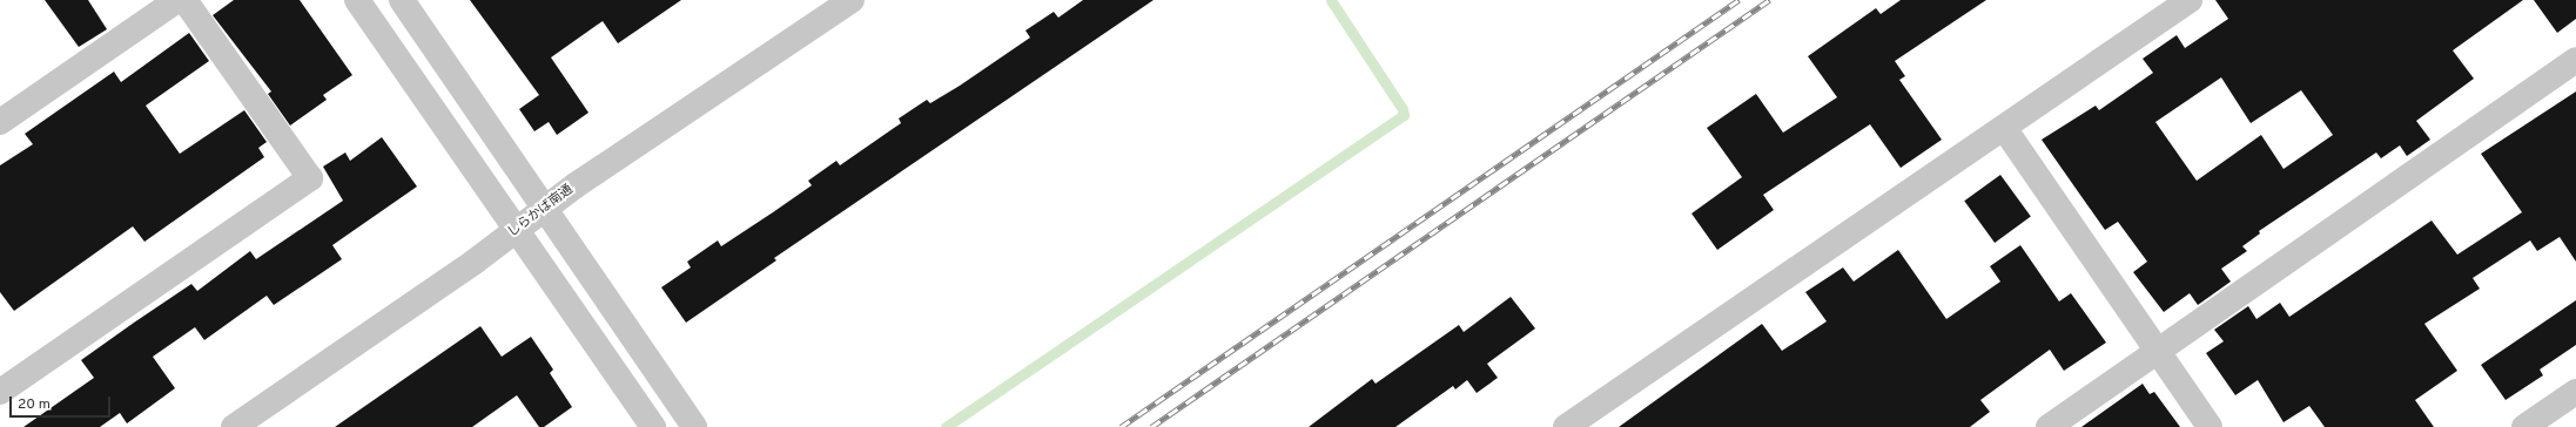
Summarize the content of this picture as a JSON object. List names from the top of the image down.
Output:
{
  "streets": {
    "street": ["しらかば南通"]
  },
  "scale_bar": "20 m"
}
